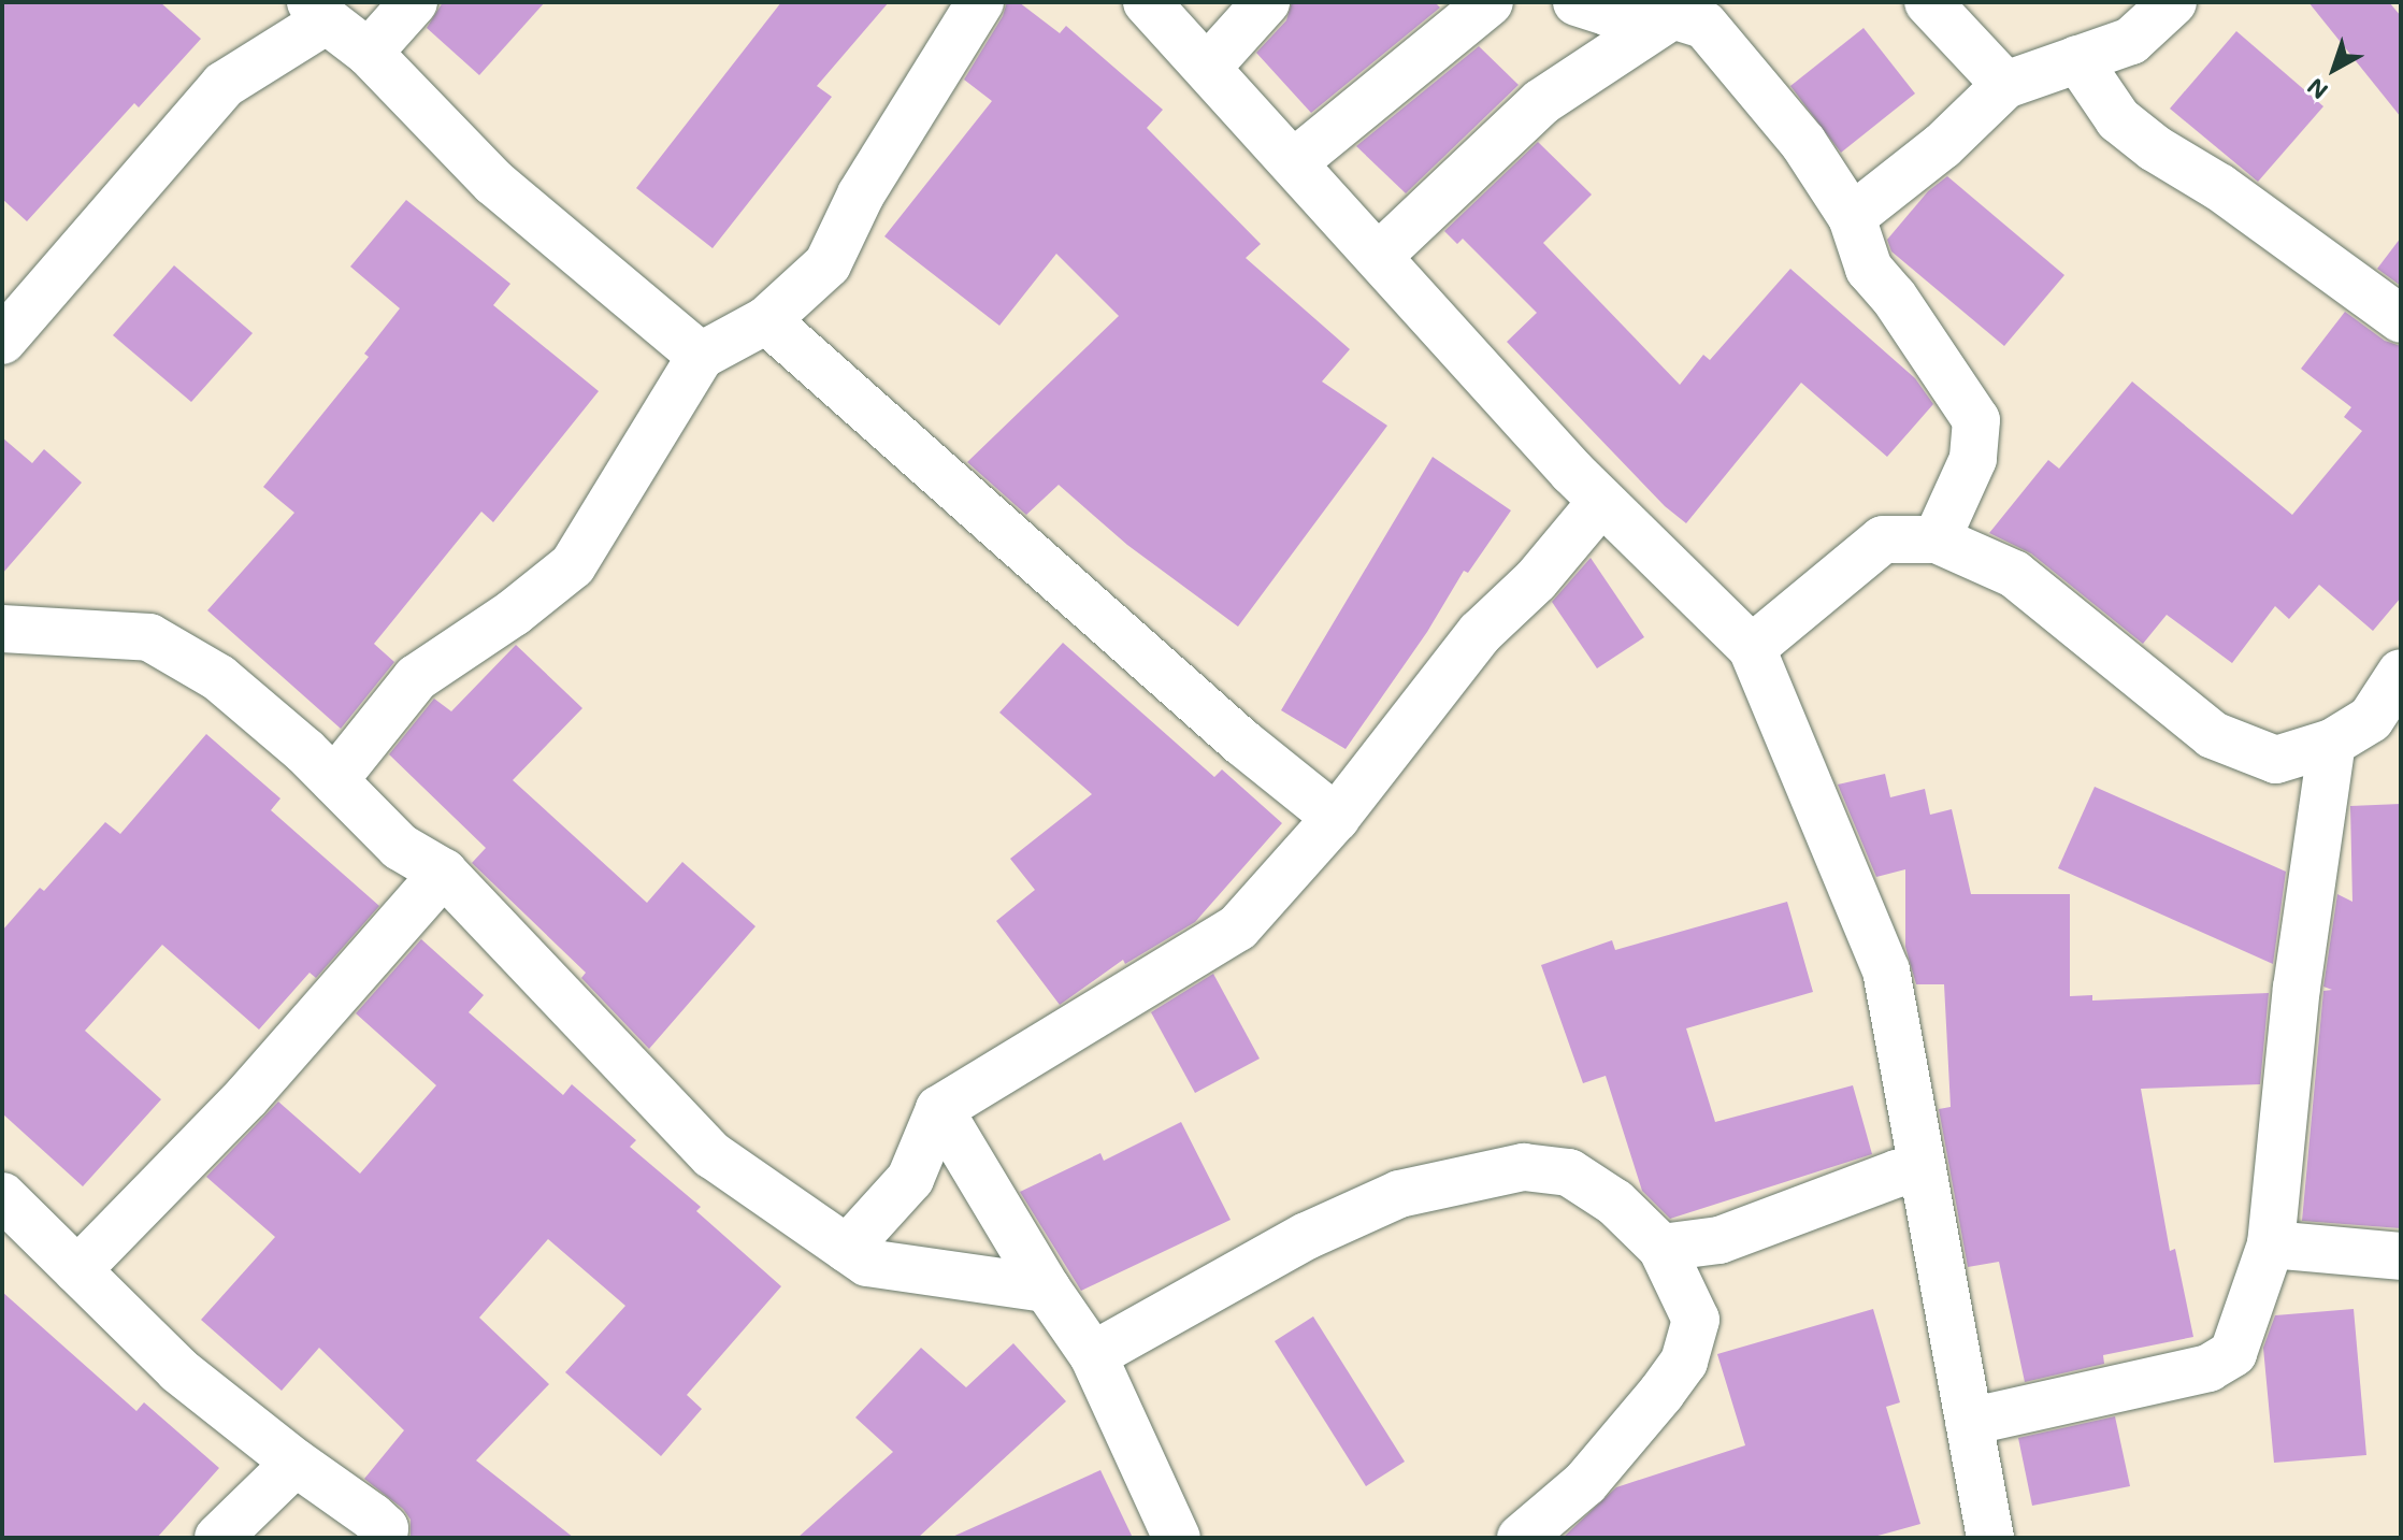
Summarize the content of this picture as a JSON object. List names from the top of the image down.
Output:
{
  "north": "bottom left"
}
